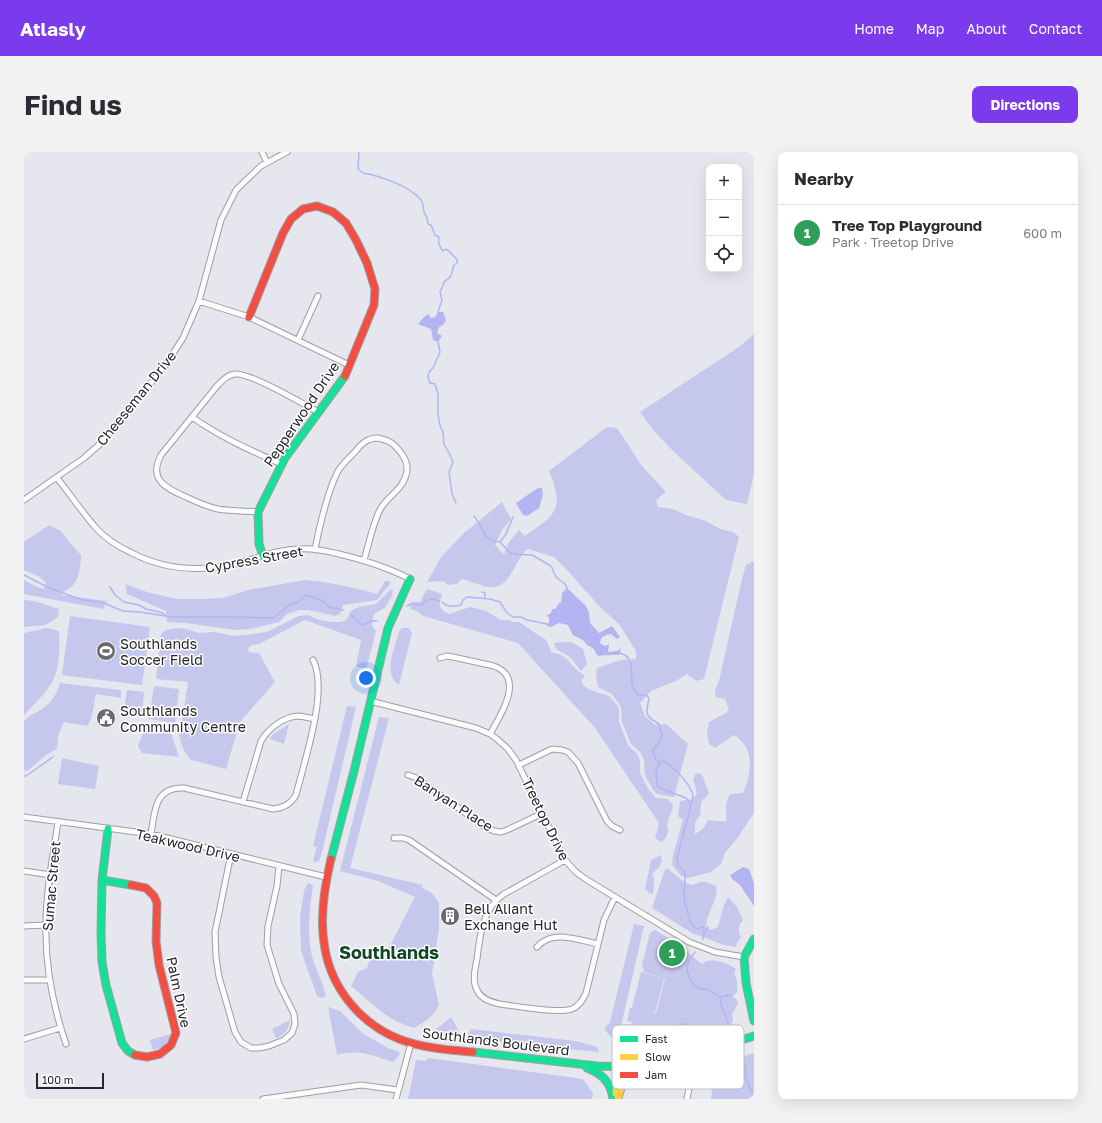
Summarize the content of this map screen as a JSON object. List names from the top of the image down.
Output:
{
  "streets": {
    "street": [
      "Cheeseman Drive",
      "Pepperwood Drive",
      "Cypress Street",
      "Banyan Place",
      "Treetop Drive",
      "Teakwood Drive",
      "Sumac Street",
      "Palm Drive",
      "Southlands Boulevard"
    ]
  },
  "crossings": [
    ["Cheeseman Drive", "Cypress Street"],
    ["Pepperwood Drive", "Cypress Street"],
    ["Cypress Street", "Southlands Boulevard"],
    ["Banyan Place", "Treetop Drive"],
    ["Treetop Drive", "Southlands Boulevard"],
    ["Teakwood Drive", "Sumac Street"],
    ["Teakwood Drive", "Palm Drive"],
    ["Teakwood Drive", "Southlands Boulevard"]
  ],
  "districts": ["Southlands"],
  "places": {
    "sports": ["Southlands Soccer Field"],
    "public building": ["Southlands Community Centre"],
    "building": ["Bell Aliant Exchange Hut"]
  },
  "legend": ["Fast", "Slow", "Jam"],
  "scale_bar": "100 m",
  "page": {
    "header": "Atlasly",
    "nav": [
      "Home",
      "Map",
      "About",
      "Contact"
    ],
    "buttons": "Directions",
    "title": "Find us",
    "heading": "Nearby",
    "map_buttons": ["+", "−"],
    "list": [
      {
        "mark": "1",
        "name": "Tree Top Playground",
        "note": "Park · Treetop Drive",
        "value": "600 m"
      }
    ],
    "pins": "1",
    "scale": "100 m"
  }
}
